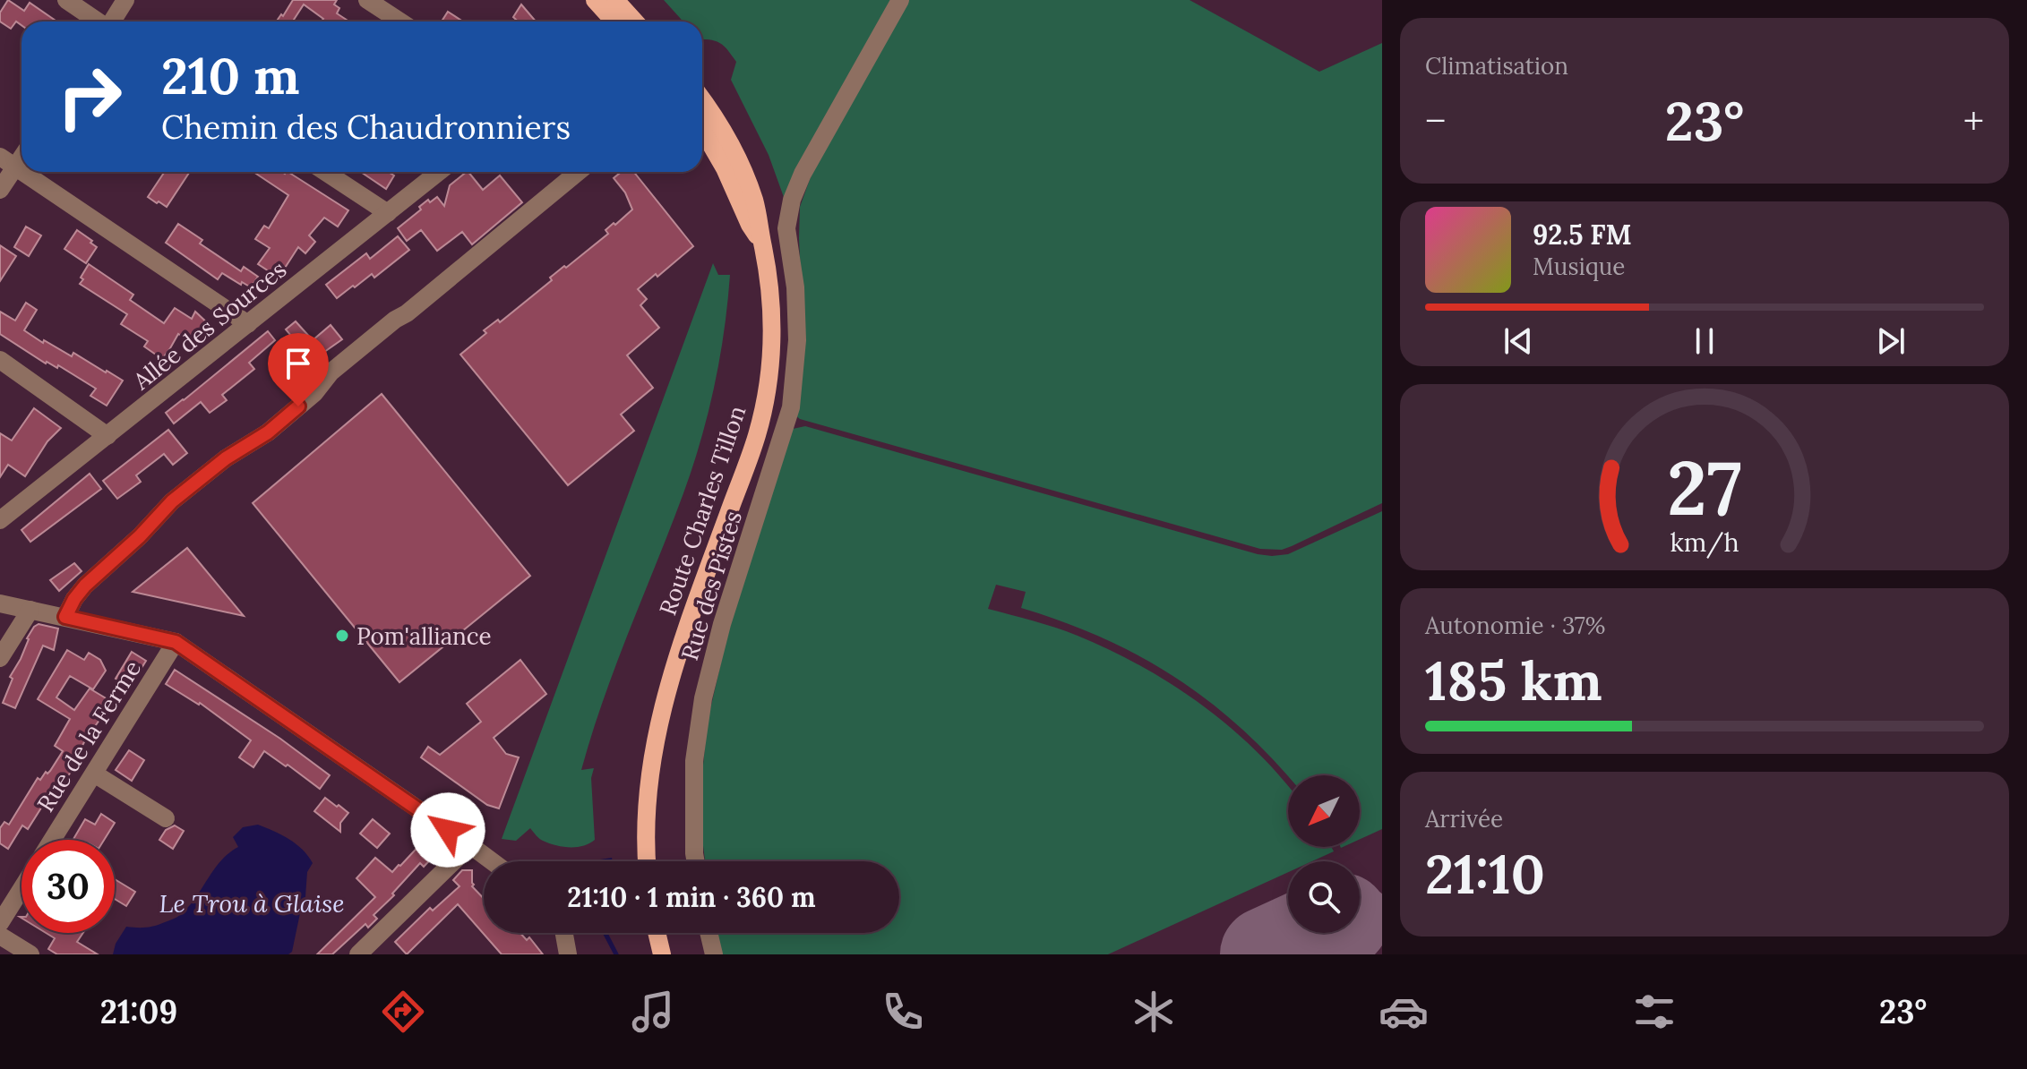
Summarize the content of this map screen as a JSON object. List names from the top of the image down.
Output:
{
  "streets": {
    "main road": ["Route Charles Tillon"],
    "street": ["Allée des Sources", "Rue des Pistes", "Rue de la Ferme"]
  },
  "water": ["Le Trou à Glaise"],
  "places": ["Pom'alliance"],
  "north": "bottom left",
  "page": {
    "tile": [
      "Climatisation",
      ["Autonomie · 37%", "185 km"],
      ["Arrivée", "21:10"]
    ],
    "turn": ["210 m", "Chemin des Chaudronniers"],
    "heat": ["−", "23°", "+"],
    "song": ["92.5 FM", "Musique"],
    "limit": "30",
    "trip": "21:10 · 1 min · 360 m",
    "tabs": ["21:09", "23°"],
    "gauge": ["27", "km/h"]
  }
}
